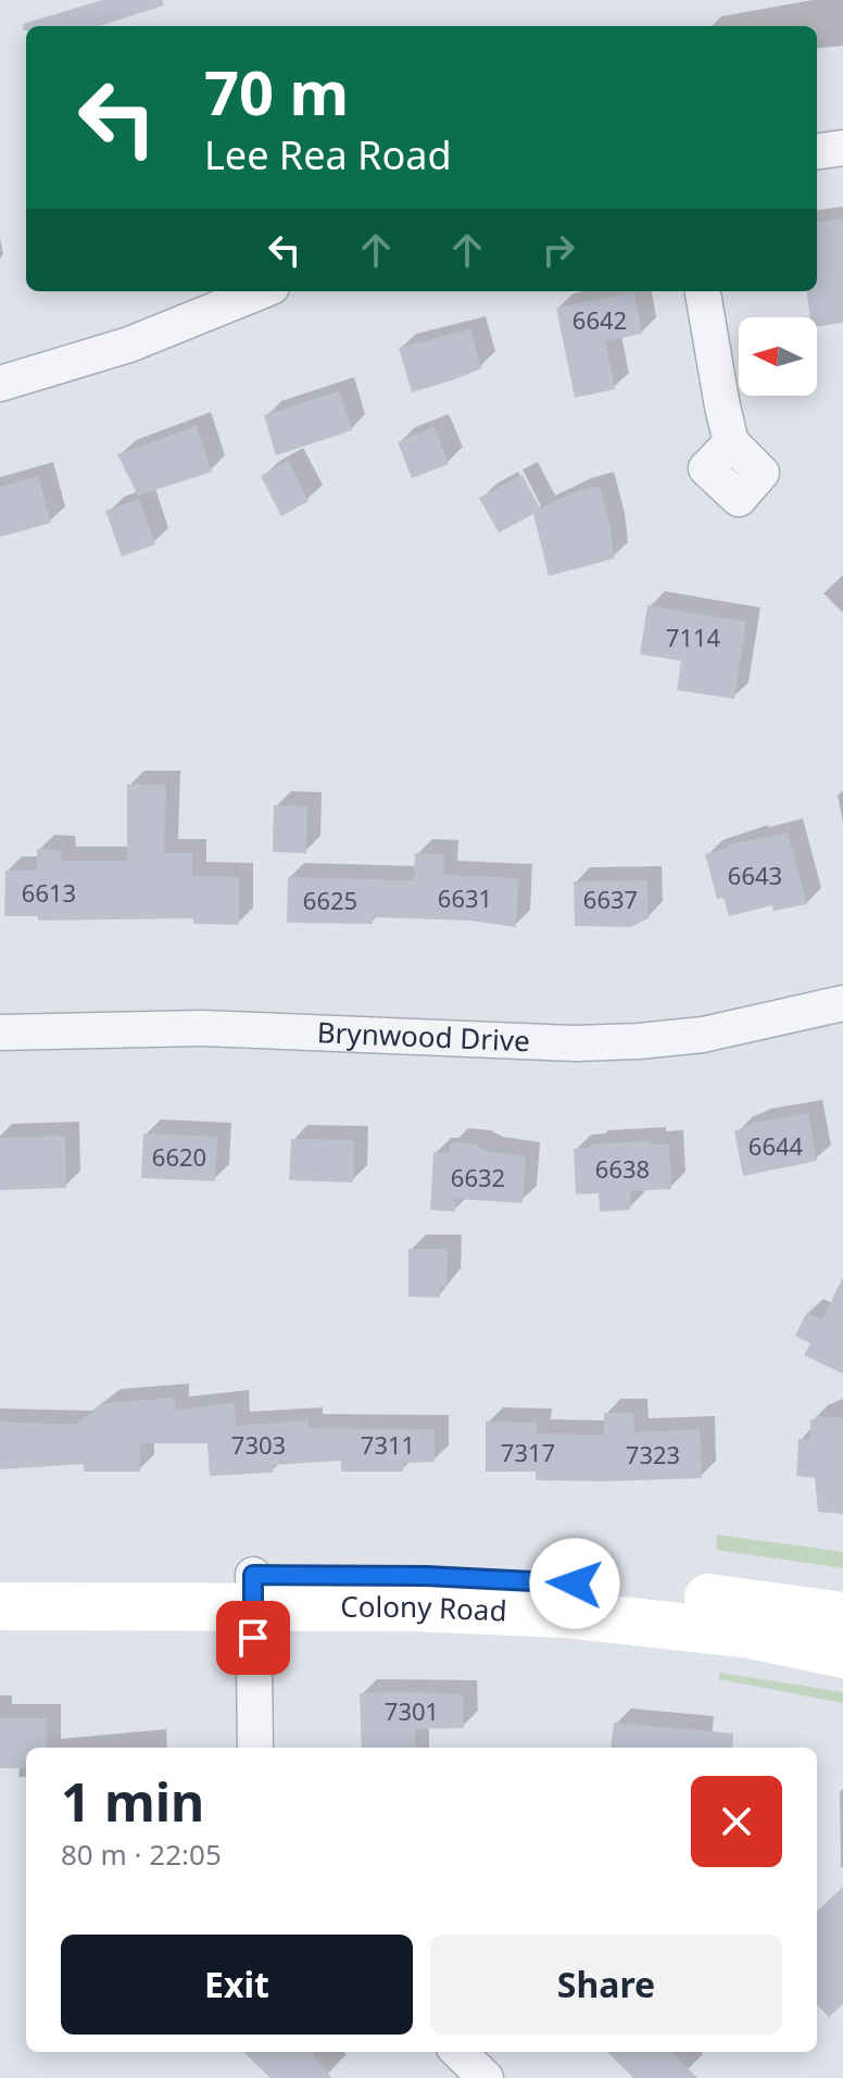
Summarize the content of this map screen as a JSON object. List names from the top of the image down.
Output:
{
  "streets": {
    "main road": ["Colony Road"],
    "street": ["Brynwood Drive"]
  },
  "house_numbers": [
    "6642",
    "7114",
    "6643",
    "6613",
    "6631",
    "6637",
    "6625",
    "6644",
    "6620",
    "6638",
    "6632",
    "7303",
    "7311",
    "7317",
    "7323",
    "7301"
  ],
  "north": "left",
  "page": {
    "turn": ["70 m", "Lee Rea Road"],
    "heading": ["1 min", "80 m · 22:05"],
    "buttons": ["Exit", "Share"]
  }
}
